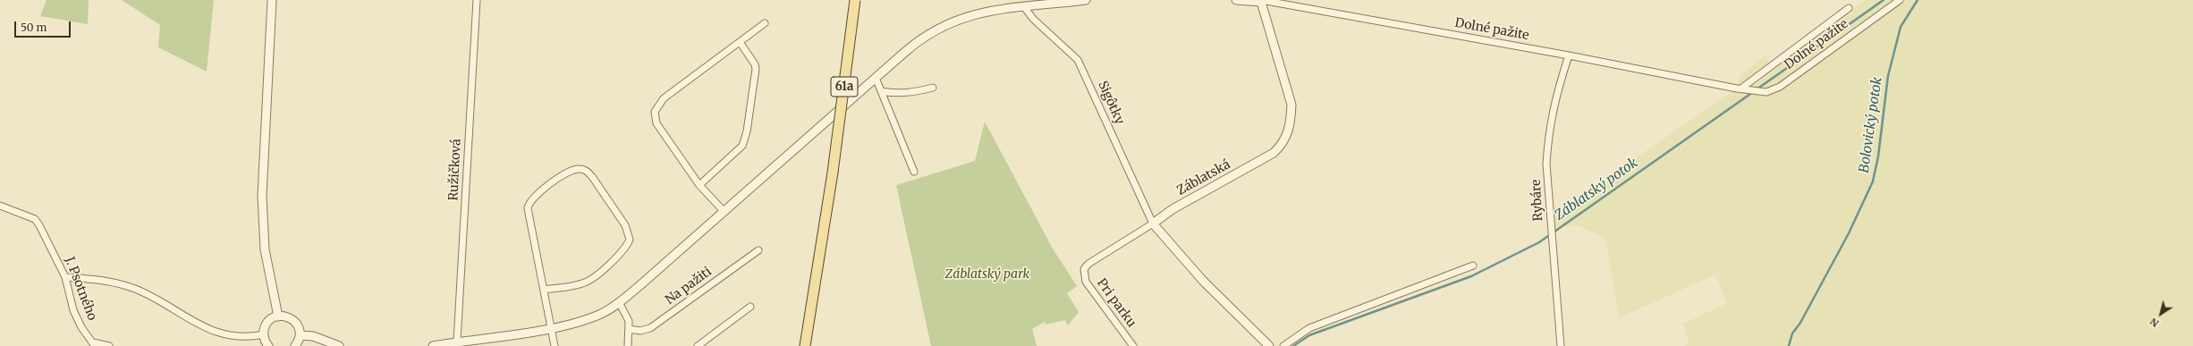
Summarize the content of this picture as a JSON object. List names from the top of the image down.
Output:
{
  "streets": {
    "main road": ["61a"],
    "street": [
      "Dolné pažite",
      "Sigôtky",
      "Ružičková",
      "Záblatská",
      "Rybáre",
      "Na pažiti",
      "J. Psotného",
      "Pri parku"
    ]
  },
  "crossings": [
    ["Dolné pažite", "Záblatská"],
    ["Dolné pažite", "Rybáre"],
    ["Sigôtky", "Záblatská"],
    ["Sigôtky", "Pri parku"],
    ["Záblatská", "Pri parku"]
  ],
  "water": ["Bolovický potok", "Záblatský potok"],
  "parks": ["Záblatský park"],
  "scale_bar": "50 m",
  "north": "bottom left"
}
